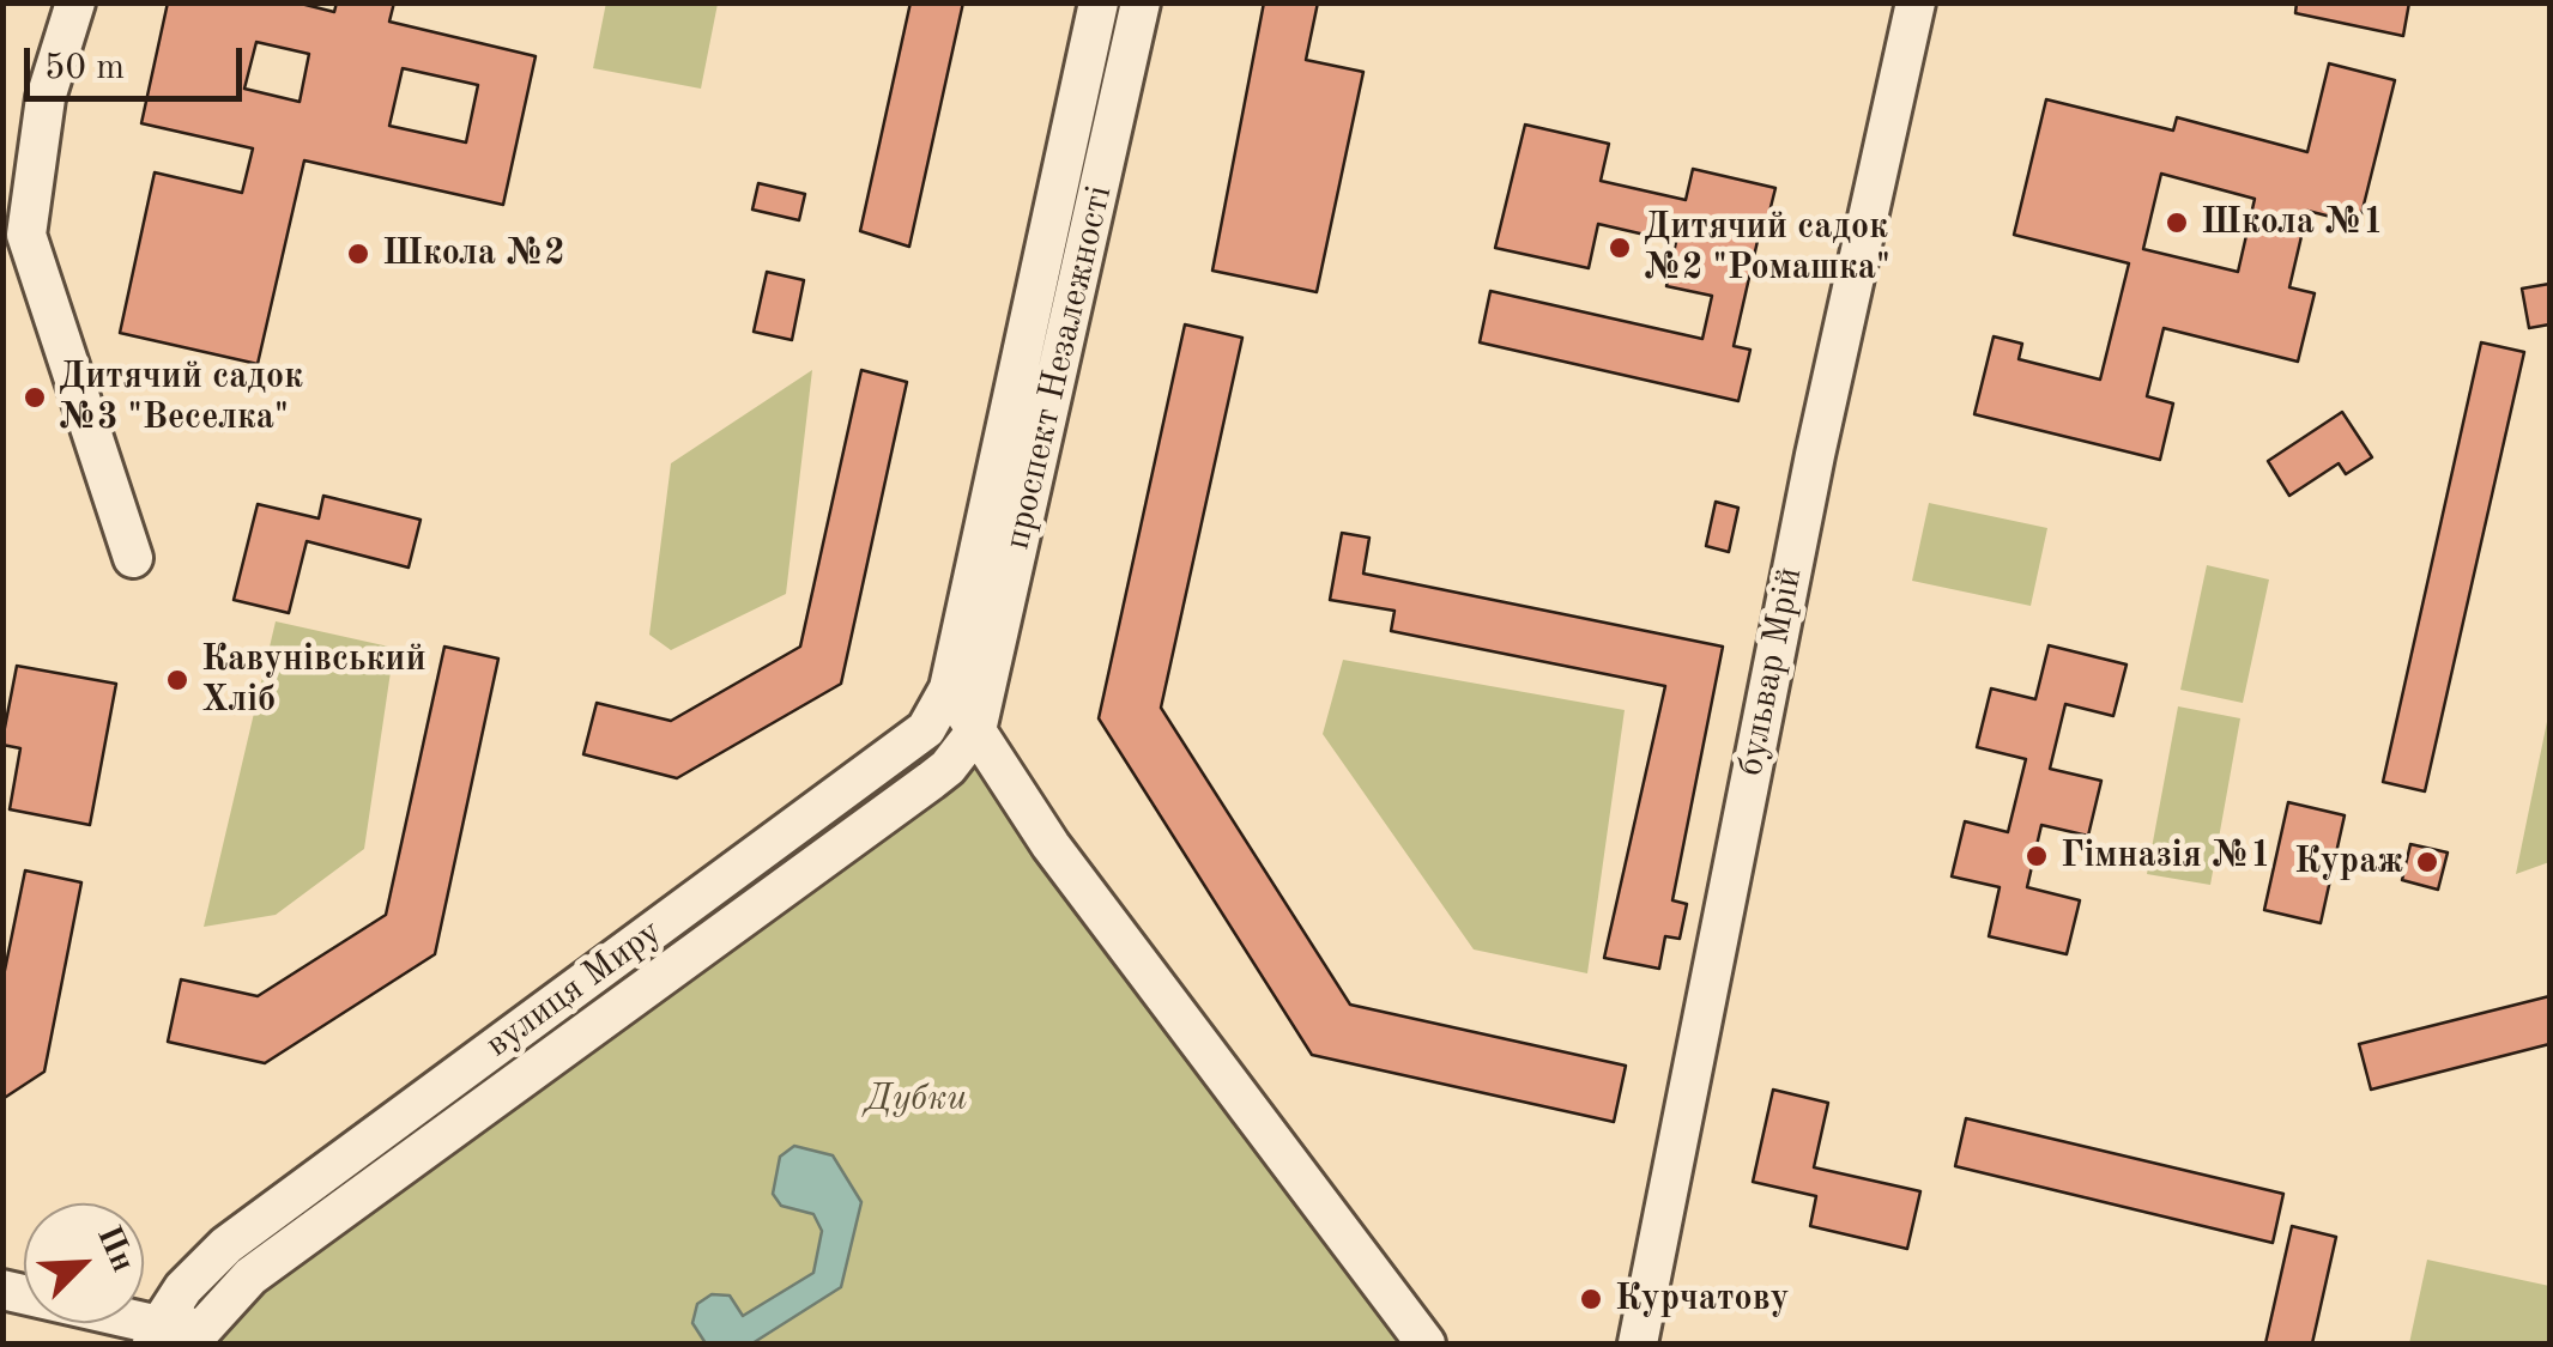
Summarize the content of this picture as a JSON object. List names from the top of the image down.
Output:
{
  "streets": {
    "street": ["проспект Незалежності", "бульвар Мрій", "вулиця Миру"]
  },
  "crossings": [
    ["проспект Незалежності", "вулиця Миру"]
  ],
  "parks": ["Дубки"],
  "places": [
    "Школа №1",
    "Дитячий садок №2 \"Ромашка\"",
    "Школа №2",
    "Дитячий садок №3 \"Веселка\"",
    "Кавунівський Хліб",
    "Гімназія №1",
    "Кураж",
    "Курчатову"
  ],
  "scale_bar": "50 m",
  "north": "top right"
}
